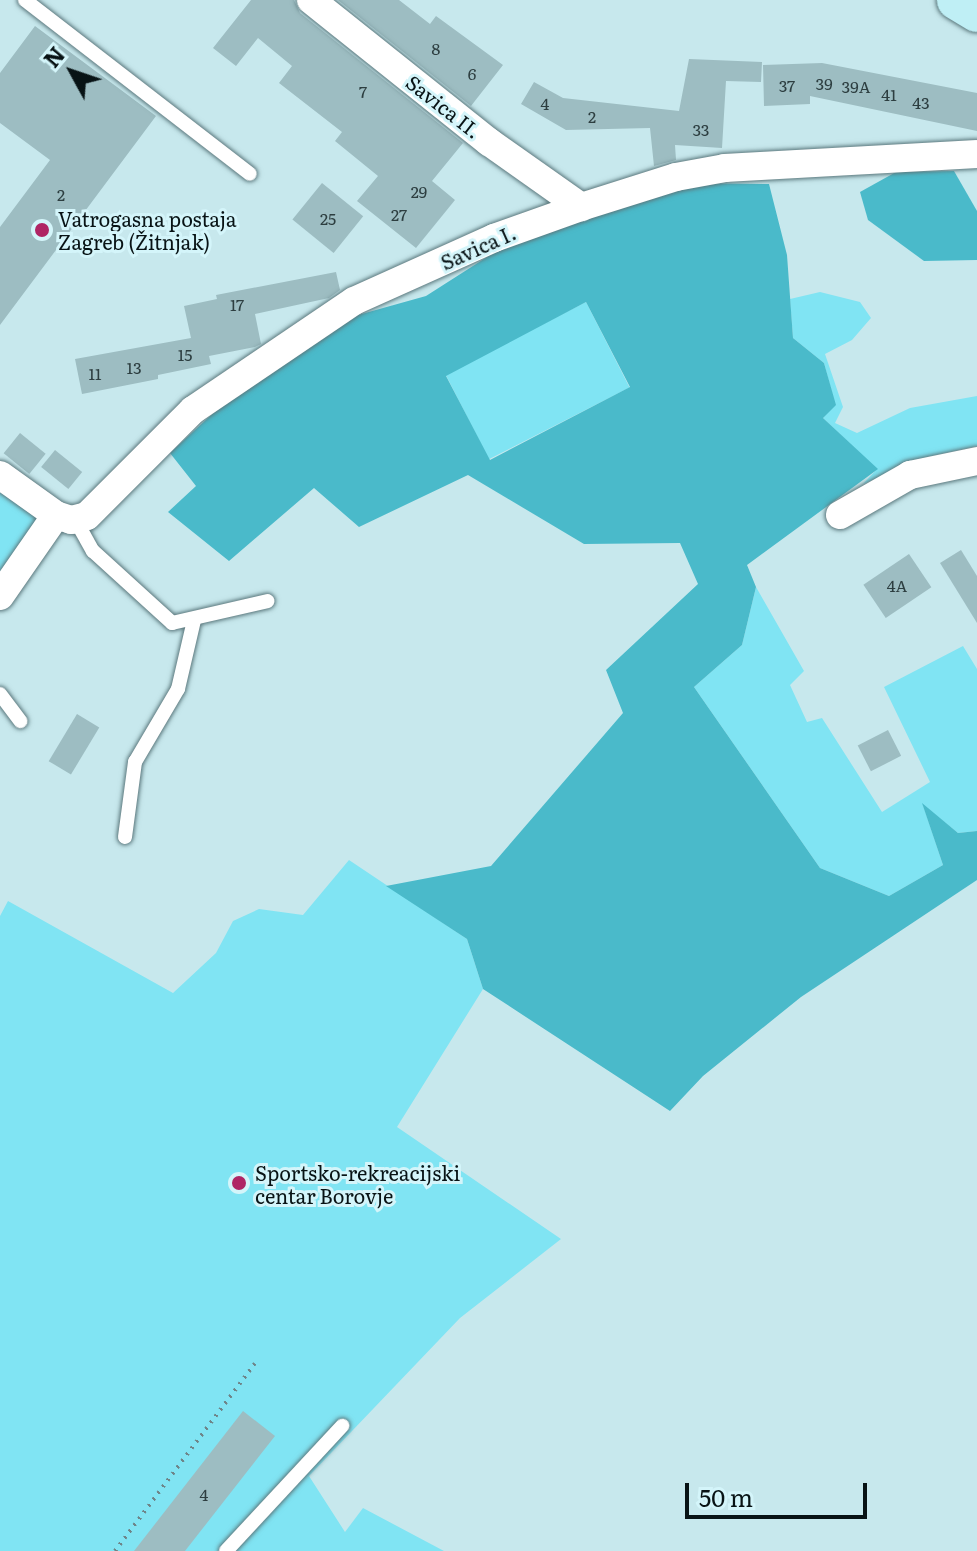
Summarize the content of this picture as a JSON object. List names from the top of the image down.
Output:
{
  "streets": {
    "street": ["Savica II.", "Savica I."]
  },
  "crossings": [
    ["Savica II.", "Savica I."]
  ],
  "places": ["Vatrogasna postaja Zagreb (Žitnjak)", "Sportsko-rekreacijski centar Borovje"],
  "house_numbers": [
    "8",
    "6",
    "39",
    "37",
    "39A",
    "7",
    "41",
    "43",
    "4",
    "2",
    "33",
    "29",
    "2",
    "27",
    "25",
    "17",
    "15",
    "13",
    "11",
    "4A",
    "4"
  ],
  "scale_bar": "50 m",
  "north": "top left"
}
